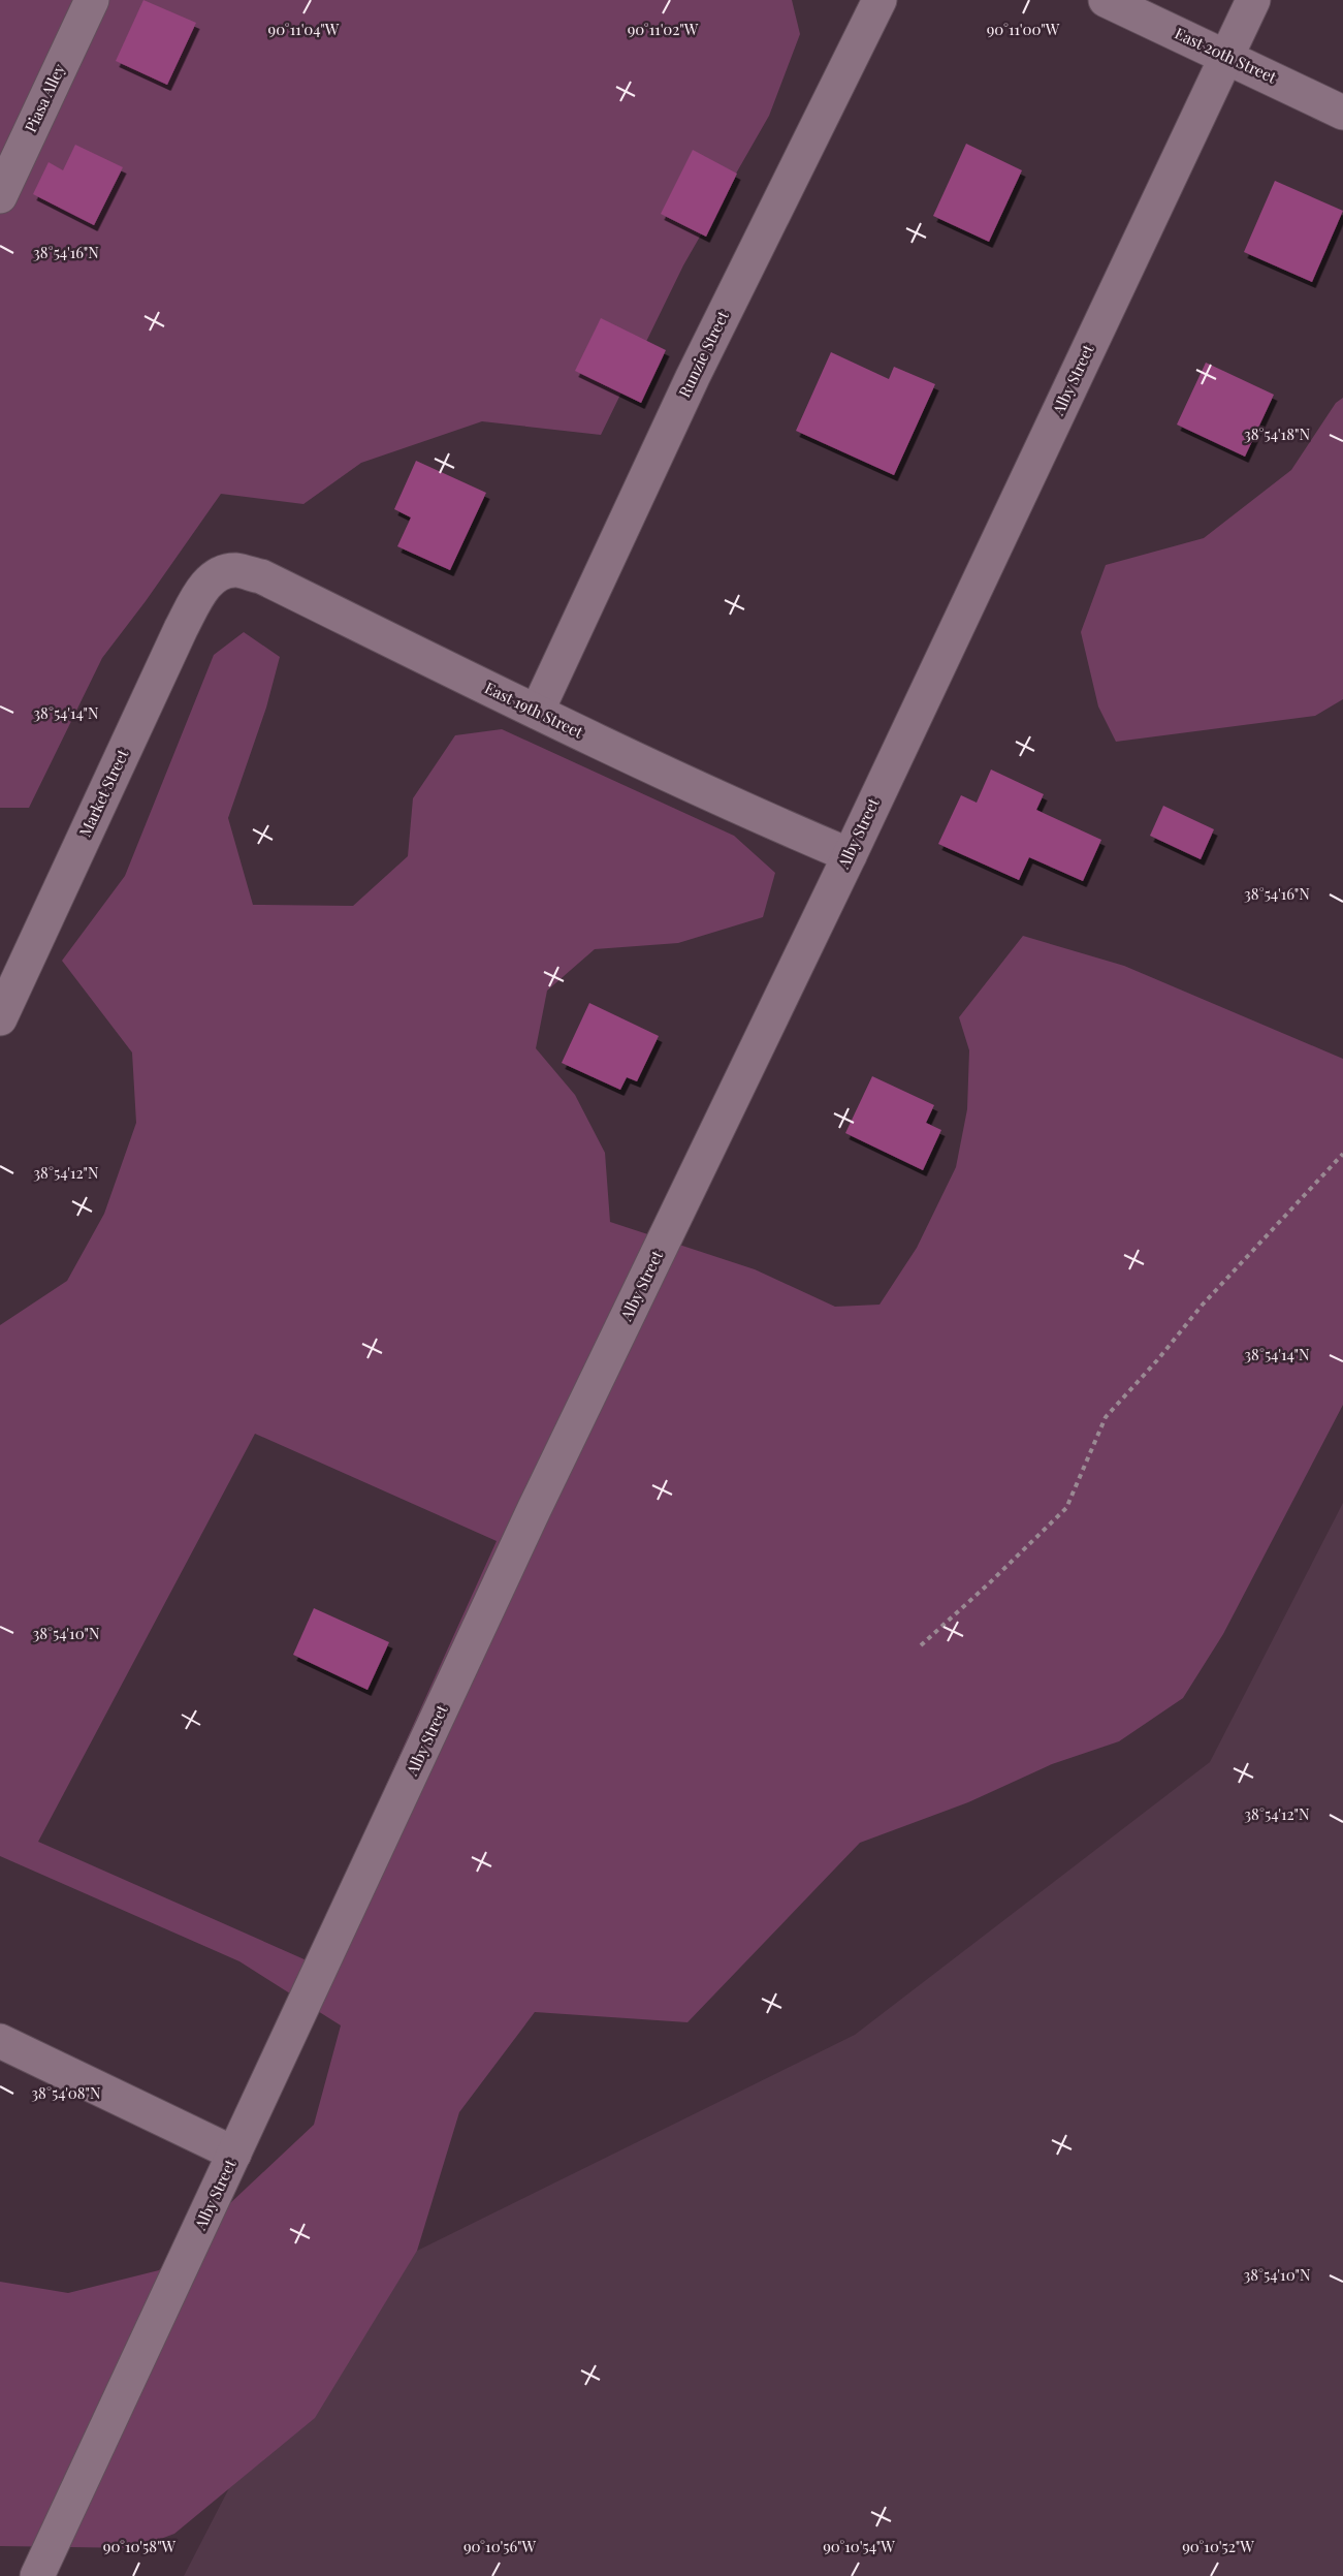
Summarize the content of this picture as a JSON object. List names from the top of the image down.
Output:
{
  "streets": {
    "street": [
      "East 20th Street",
      "Piasa Alley",
      "Runzie Street",
      "Alby Street",
      "East 19th Street",
      "Market Street"
    ]
  },
  "crossings": [
    ["East 20th Street", "Alby Street"],
    ["Runzie Street", "East 19th Street"],
    ["Alby Street", "East 19th Street"],
    ["East 19th Street", "Market Street"]
  ],
  "coordinates": [
    "90°11'04\"W",
    "90°11'02\"W",
    "90°11'00\"W",
    "38°54'16\"N",
    "38°54'18\"N",
    "38°54'14\"N",
    "38°54'12\"N",
    "38°54'10\"N",
    "38°54'08\"N",
    "90°10'58\"W",
    "90°10'56\"W",
    "90°10'54\"W",
    "90°10'52\"W"
  ]
}
